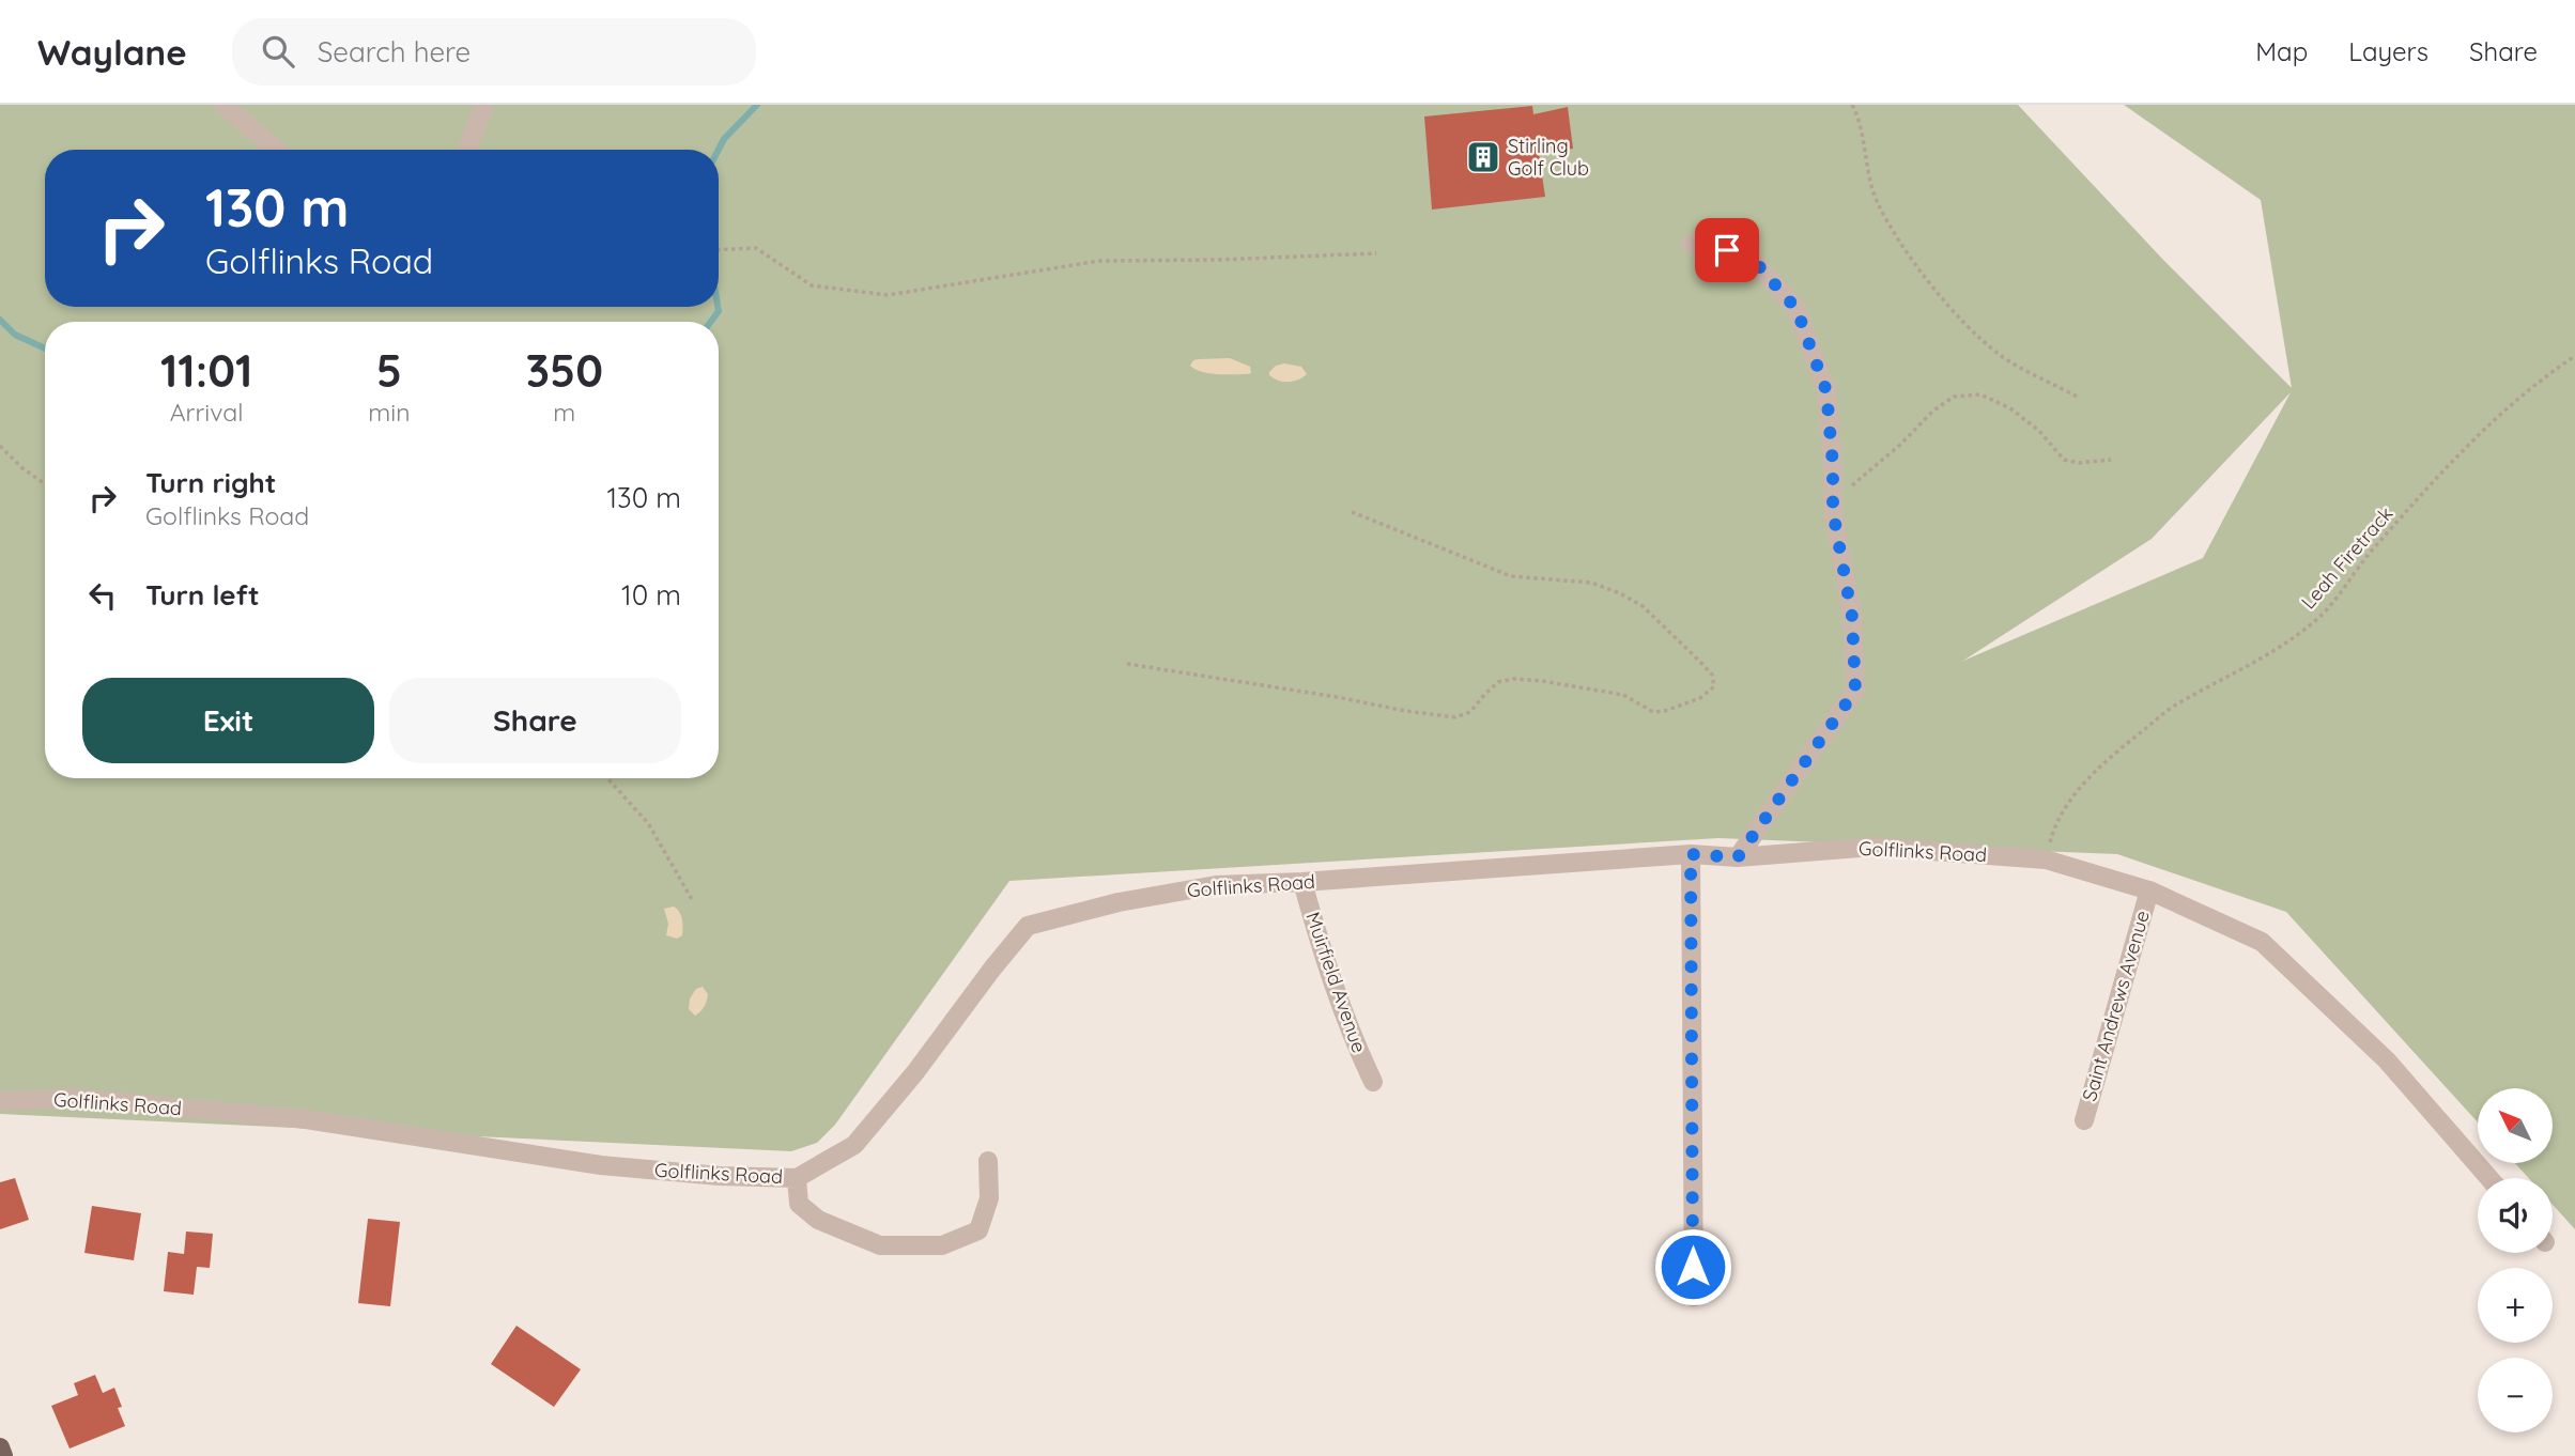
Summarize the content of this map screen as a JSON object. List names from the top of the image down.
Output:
{
  "streets": {
    "street": ["Golflinks Road", "Muirfield Avenue", "Saint Andrews Avenue"],
    "path": ["Leah Firetrack"]
  },
  "crossings": [
    ["Leah Firetrack", "Golflinks Road"],
    ["Golflinks Road", "Muirfield Avenue"],
    ["Golflinks Road", "Saint Andrews Avenue"]
  ],
  "places": {
    "building": ["Stirling Golf Club"]
  },
  "north": "top left",
  "page": {
    "header": "Waylane",
    "search": "Search here",
    "nav": ["Map", "Layers", "Share"],
    "turn": ["130 m", "Golflinks Road"],
    "eta": [
      "11:01",
      "Arrival",
      "5",
      "min",
      "350",
      "m"
    ],
    "list": [
      {
        "name": "Turn right",
        "note": "Golflinks Road",
        "value": "130 m"
      },
      {
        "name": "Turn left",
        "value": "10 m"
      }
    ],
    "buttons": ["Exit", "Share"],
    "map_buttons": ["+", "−"]
  }
}
